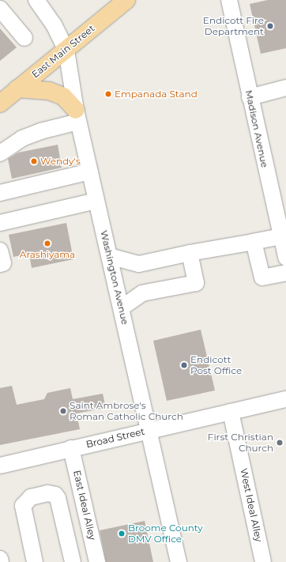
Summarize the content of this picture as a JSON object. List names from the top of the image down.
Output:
{
  "streets": {
    "main road": ["East Main Street"],
    "street": [
      "Madison Avenue",
      "Washington Avenue",
      "Broad Street",
      "East Ideal Alley",
      "West Ideal Alley"
    ]
  },
  "crossings": [
    ["East Main Street", "Washington Avenue"],
    ["Washington Avenue", "Broad Street"],
    ["Broad Street", "East Ideal Alley"],
    ["Broad Street", "West Ideal Alley"]
  ],
  "places": [
    "Endicott Fire Department",
    "Empanada Stand",
    "Wendy's",
    "Arashiyama",
    "Endicott Post Office",
    "Saint Ambrose's Roman Catholic Church",
    "First Christian Church",
    "Broome County DMV Office"
  ]
}
